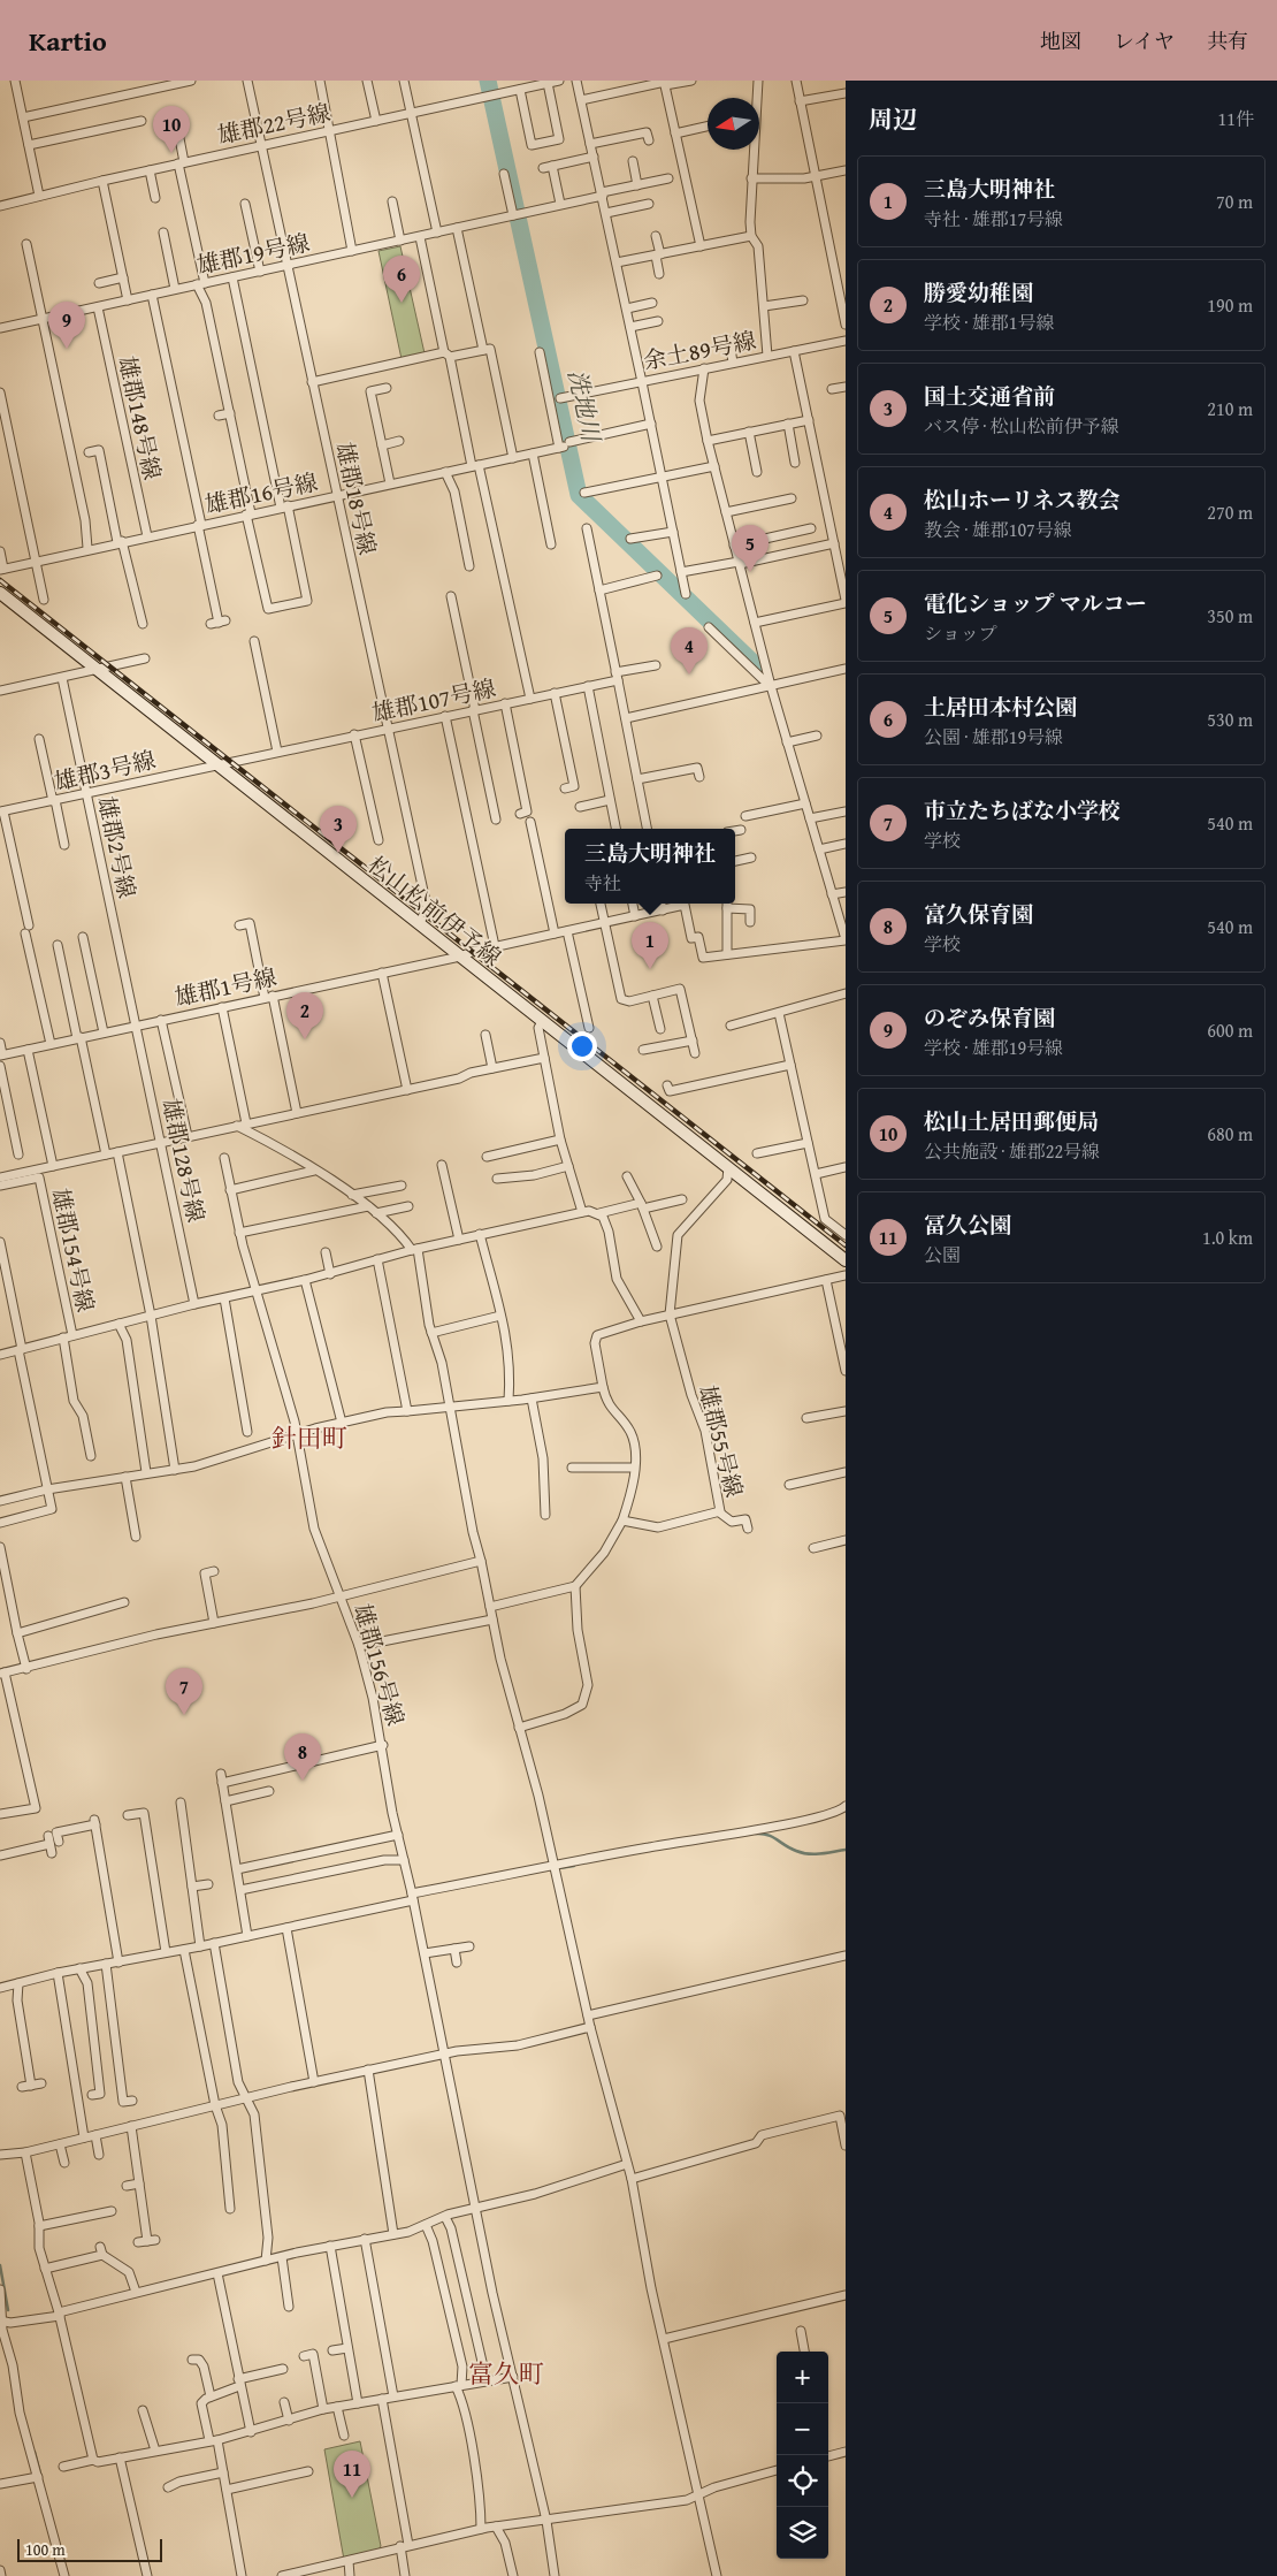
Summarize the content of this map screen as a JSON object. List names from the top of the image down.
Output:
{
  "streets": {
    "main road": ["松山松前伊予線"],
    "street": [
      "雄郡22号線",
      "雄郡19号線",
      "余土89号線",
      "雄郡148号線",
      "雄郡16号線",
      "雄郡18号線",
      "雄郡107号線",
      "雄郡3号線",
      "雄郡2号線",
      "雄郡1号線",
      "雄郡128号線",
      "雄郡154号線",
      "雄郡55号線",
      "雄郡156号線"
    ]
  },
  "crossings": [
    ["雄郡22号線", "雄郡18号線"],
    ["雄郡19号線", "雄郡148号線"],
    ["雄郡19号線", "雄郡18号線"],
    ["雄郡148号線", "雄郡16号線"],
    ["雄郡16号線", "雄郡18号線"],
    ["雄郡18号線", "雄郡107号線"],
    ["雄郡18号線", "松山松前伊予線"],
    ["雄郡107号線", "雄郡3号線"],
    ["雄郡107号線", "松山松前伊予線"],
    ["雄郡3号線", "雄郡2号線"],
    ["雄郡3号線", "松山松前伊予線"],
    ["雄郡2号線", "雄郡1号線"],
    ["雄郡2号線", "雄郡128号線"],
    ["松山松前伊予線", "雄郡1号線"],
    ["松山松前伊予線", "雄郡55号線"],
    ["雄郡1号線", "雄郡128号線"]
  ],
  "districts": ["針田町", "富久町"],
  "water": ["洗地川"],
  "scale_bar": "100 m",
  "north": "left",
  "page": {
    "header": "Kartio",
    "nav": ["地図", "レイヤ", "共有"],
    "heading": ["周辺", "11件"],
    "pins": [
      "10",
      "6",
      "9",
      "5",
      "4",
      "3",
      "1",
      "2",
      "7",
      "8",
      "11"
    ],
    "list": [
      {
        "mark": "1",
        "name": "三島大明神社",
        "note": "寺社 · 雄郡17号線",
        "value": "70 m"
      },
      {
        "mark": "2",
        "name": "勝愛幼稚園",
        "note": "学校 · 雄郡1号線",
        "value": "190 m"
      },
      {
        "mark": "3",
        "name": "国土交通省前",
        "note": "バス停 · 松山松前伊予線",
        "value": "210 m"
      },
      {
        "mark": "4",
        "name": "松山ホーリネス教会",
        "note": "教会 · 雄郡107号線",
        "value": "270 m"
      },
      {
        "mark": "5",
        "name": "電化ショップ マルコー",
        "note": "ショップ",
        "value": "350 m"
      },
      {
        "mark": "6",
        "name": "土居田本村公園",
        "note": "公園 · 雄郡19号線",
        "value": "530 m"
      },
      {
        "mark": "7",
        "name": "市立たちばな小学校",
        "note": "学校",
        "value": "540 m"
      },
      {
        "mark": "8",
        "name": "富久保育園",
        "note": "学校",
        "value": "540 m"
      },
      {
        "mark": "9",
        "name": "のぞみ保育園",
        "note": "学校 · 雄郡19号線",
        "value": "600 m"
      },
      {
        "mark": "10",
        "name": "松山土居田郵便局",
        "note": "公共施設 · 雄郡22号線",
        "value": "680 m"
      },
      {
        "mark": "11",
        "name": "冨久公園",
        "note": "公園",
        "value": "1.0 km"
      }
    ],
    "popup": ["三島大明神社", "寺社"],
    "map_buttons": ["+", "−"],
    "scale": "100 m"
  }
}
